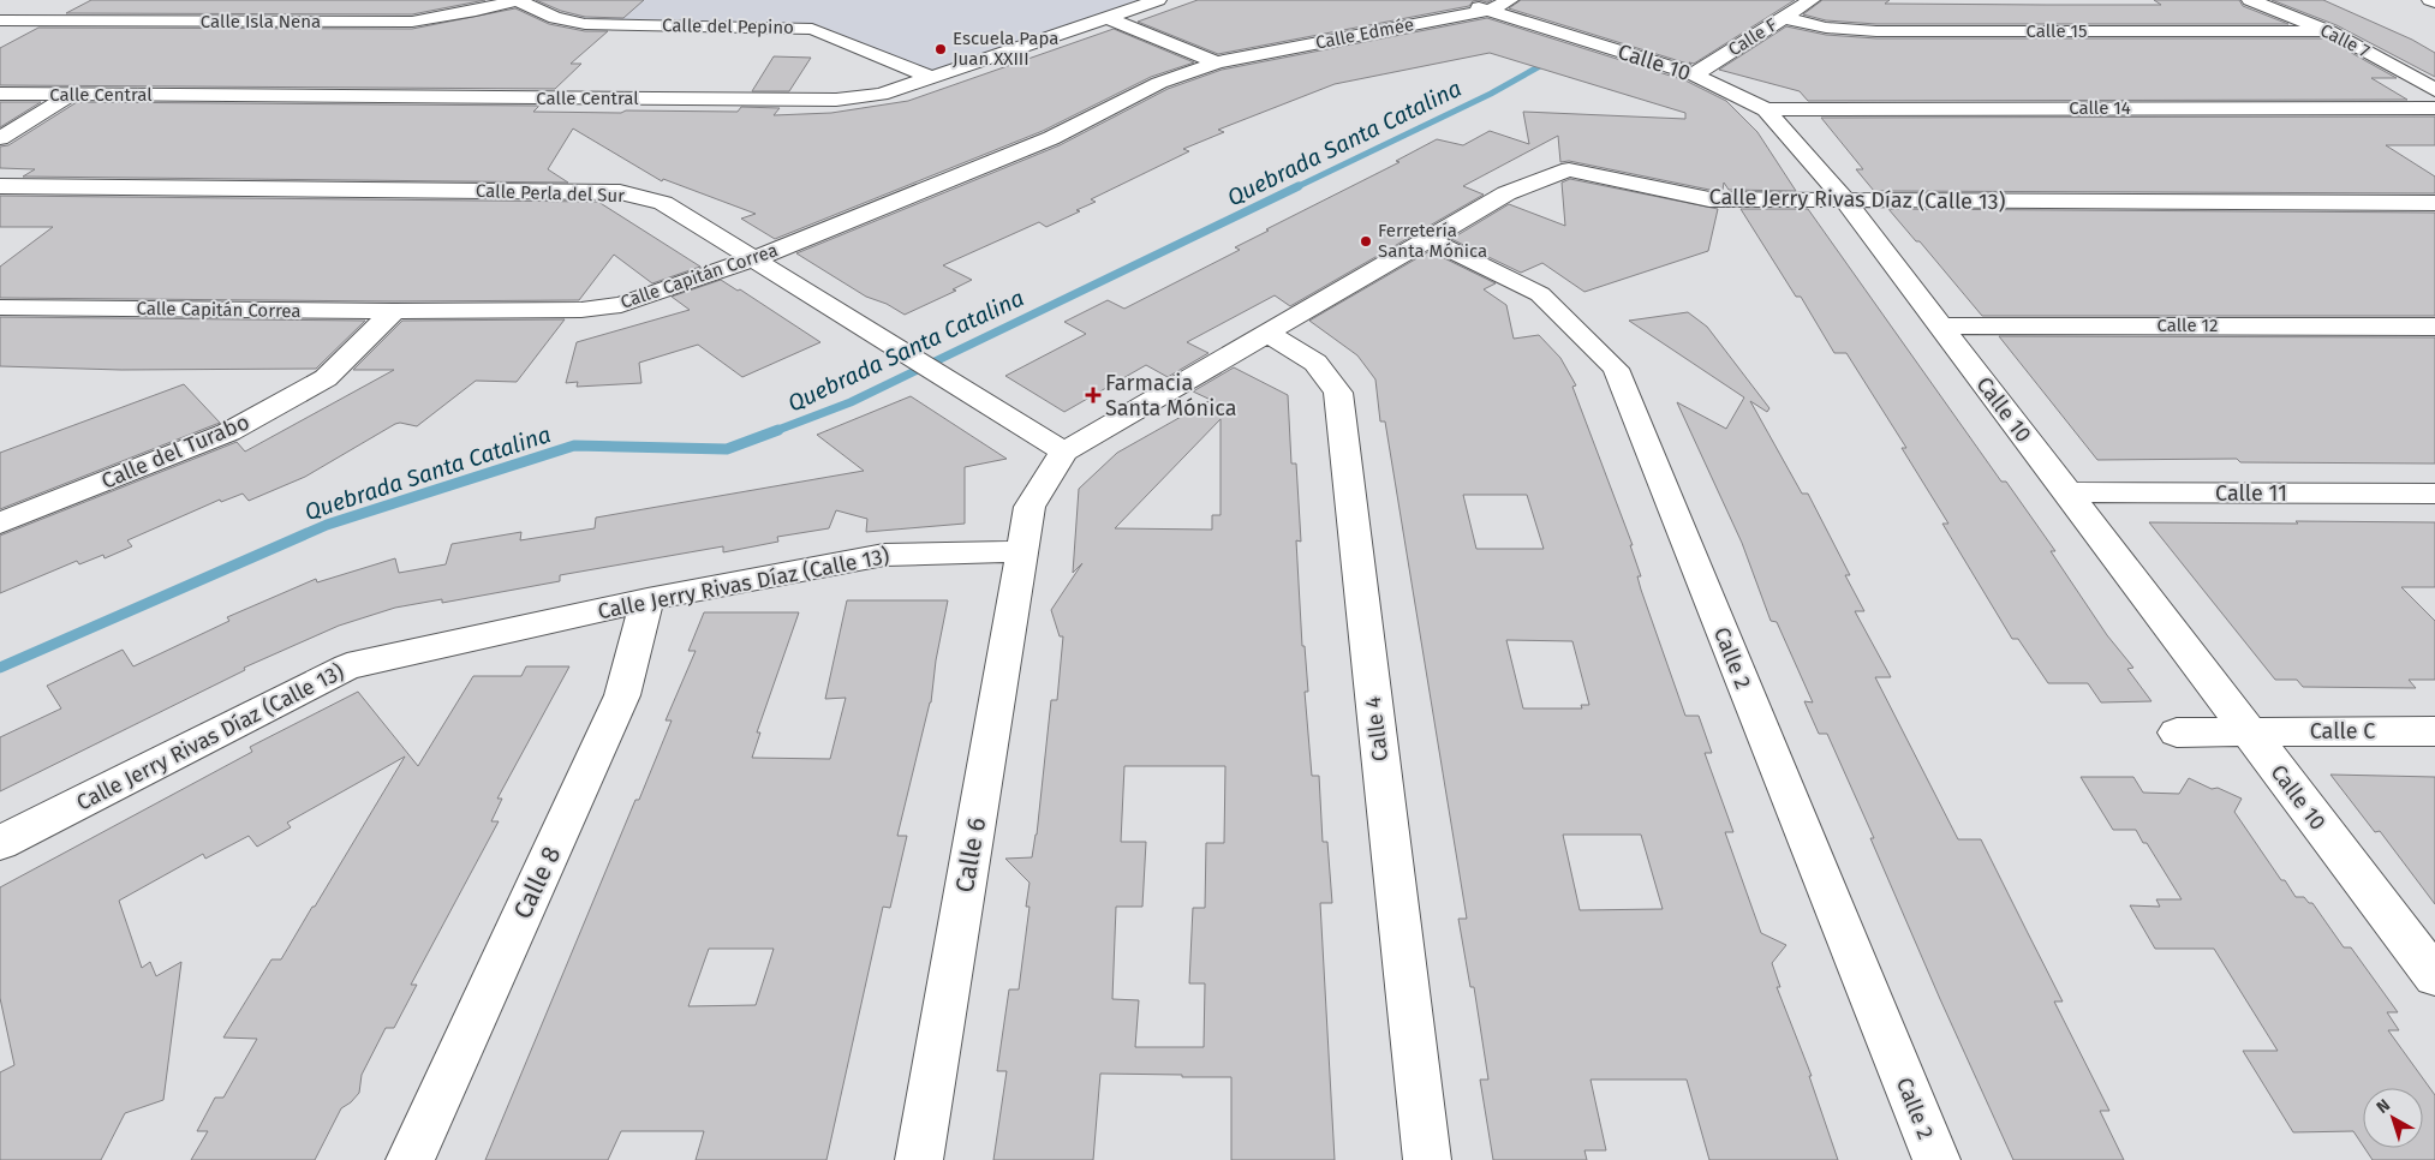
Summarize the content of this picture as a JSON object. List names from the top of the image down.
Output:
{
  "streets": {
    "street": [
      "Calle Isla Nena",
      "Calle del Pepino",
      "Calle 15",
      "Calle Edmée",
      "Calle F",
      "Calle 7",
      "Calle 10",
      "Calle Central",
      "Calle 14",
      "Calle Perla del Sur",
      "Calle Jerry Rivas Díaz (Calle 13)",
      "Calle Capitán Correa",
      "Calle 12",
      "Calle del Turabo",
      "Calle 11",
      "Calle 2",
      "Calle 4",
      "Calle C",
      "Calle 6",
      "Calle 8"
    ]
  },
  "crossings": [
    ["Calle Isla Nena", "Calle del Pepino"],
    ["Calle del Pepino", "Calle Central"],
    ["Calle 15", "Calle F"],
    ["Calle 15", "Calle 7"],
    ["Calle Edmée", "Calle 10"],
    ["Calle Edmée", "Calle Capitán Correa"],
    ["Calle F", "Calle 10"],
    ["Calle 10", "Calle 14"],
    ["Calle 10", "Calle Jerry Rivas Díaz (Calle 13)"],
    ["Calle 10", "Calle 12"],
    ["Calle 10", "Calle 11"],
    ["Calle 10", "Calle C"],
    ["Calle Perla del Sur", "Calle Jerry Rivas Díaz (Calle 13)"],
    ["Calle Perla del Sur", "Calle Capitán Correa"],
    ["Calle Jerry Rivas Díaz (Calle 13)", "Calle 2"],
    ["Calle Jerry Rivas Díaz (Calle 13)", "Calle 4"],
    ["Calle Jerry Rivas Díaz (Calle 13)", "Calle 6"],
    ["Calle Jerry Rivas Díaz (Calle 13)", "Calle 8"],
    ["Calle Capitán Correa", "Calle del Turabo"]
  ],
  "water": ["Quebrada Santa Catalina"],
  "places": {
    "other": ["Escuela Papa Juan XXIII", "Ferretería Santa Mónica"],
    "health": ["Farmacia Santa Mónica"]
  },
  "north": "top left"
}
